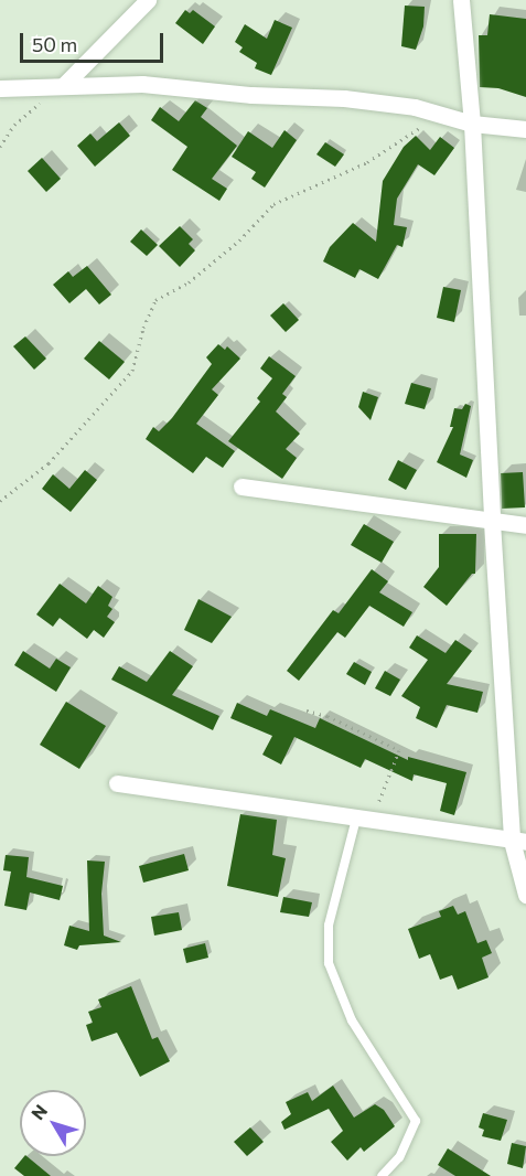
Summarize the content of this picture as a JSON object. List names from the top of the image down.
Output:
{
  "scale_bar": "50 m",
  "north": "top left"
}
